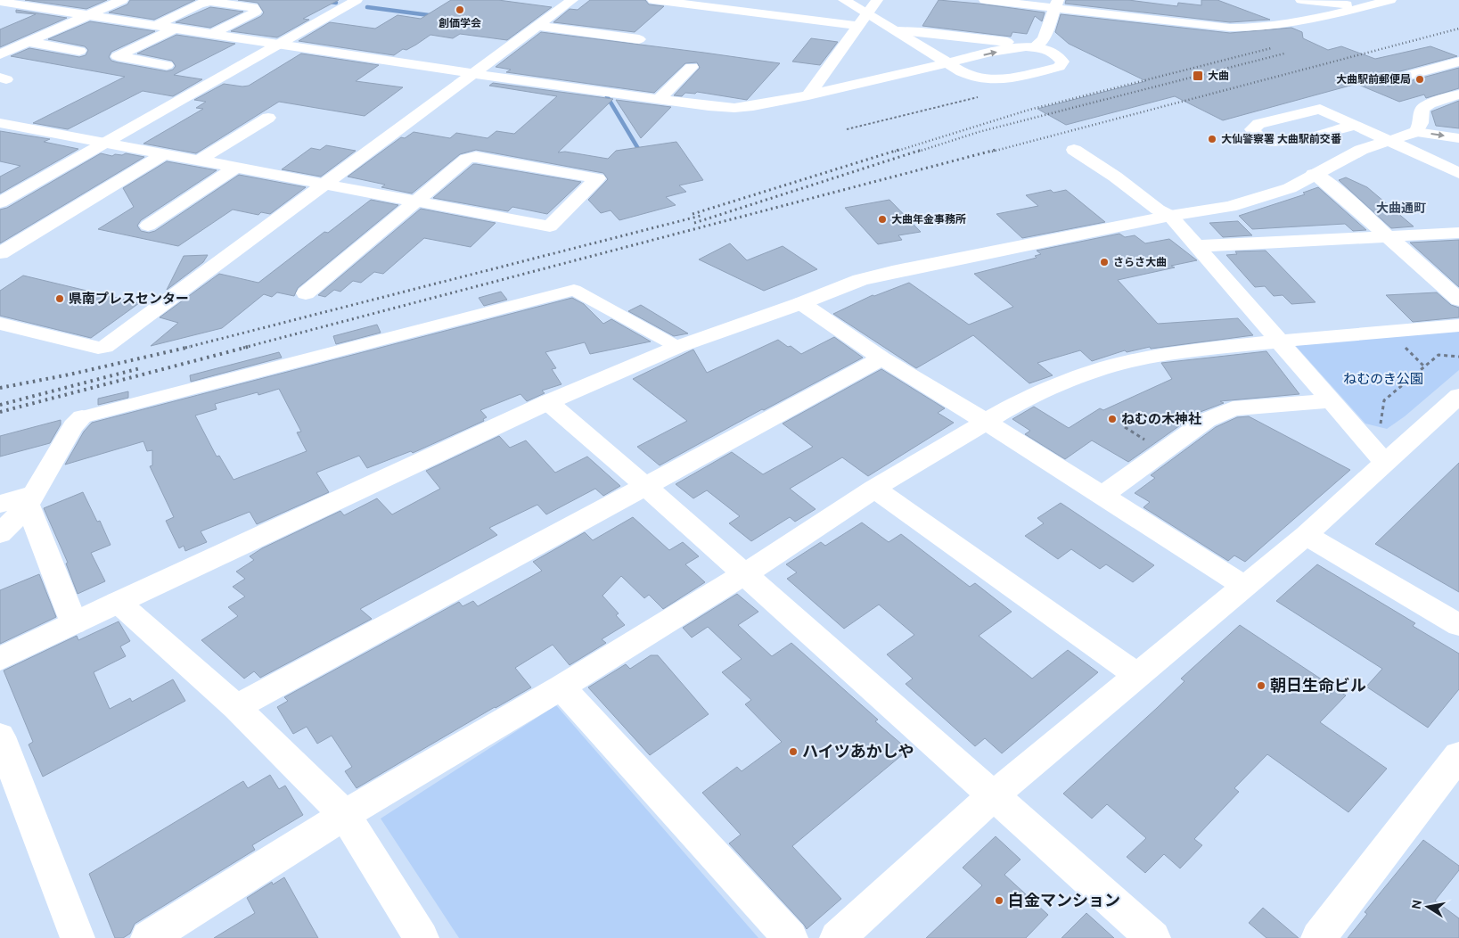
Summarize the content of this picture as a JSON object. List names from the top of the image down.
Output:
{
  "districts": ["大曲通町"],
  "parks": ["ねむのき公園"],
  "places": {
    "other": [
      "創価学会",
      "大曲駅前郵便局",
      "大仙警察署 大曲駅前交番",
      "大曲年金事務所",
      "さらさ大曲",
      "県南プレスセンター",
      "ねむの木神社",
      "朝日生命ビル",
      "ハイツあかしや",
      "白金マンション"
    ],
    "transit": ["大曲"]
  },
  "north": "left"
}
